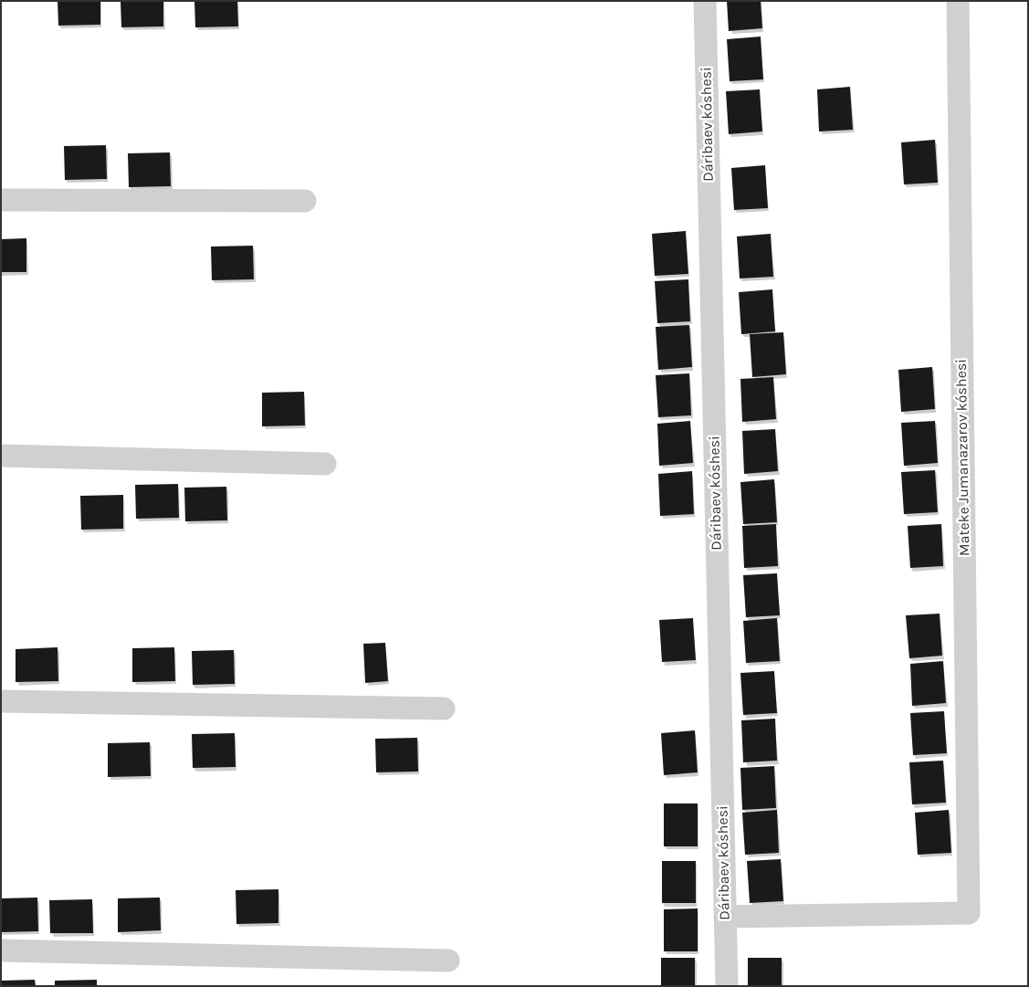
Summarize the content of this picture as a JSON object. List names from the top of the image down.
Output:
{
  "streets": {
    "street": ["Dáribaev kóshesi", "Mateke Jumanazarov kóshesi"]
  },
  "crossings": [
    ["Dáribaev kóshesi", "Mateke Jumanazarov kóshesi"]
  ]
}
